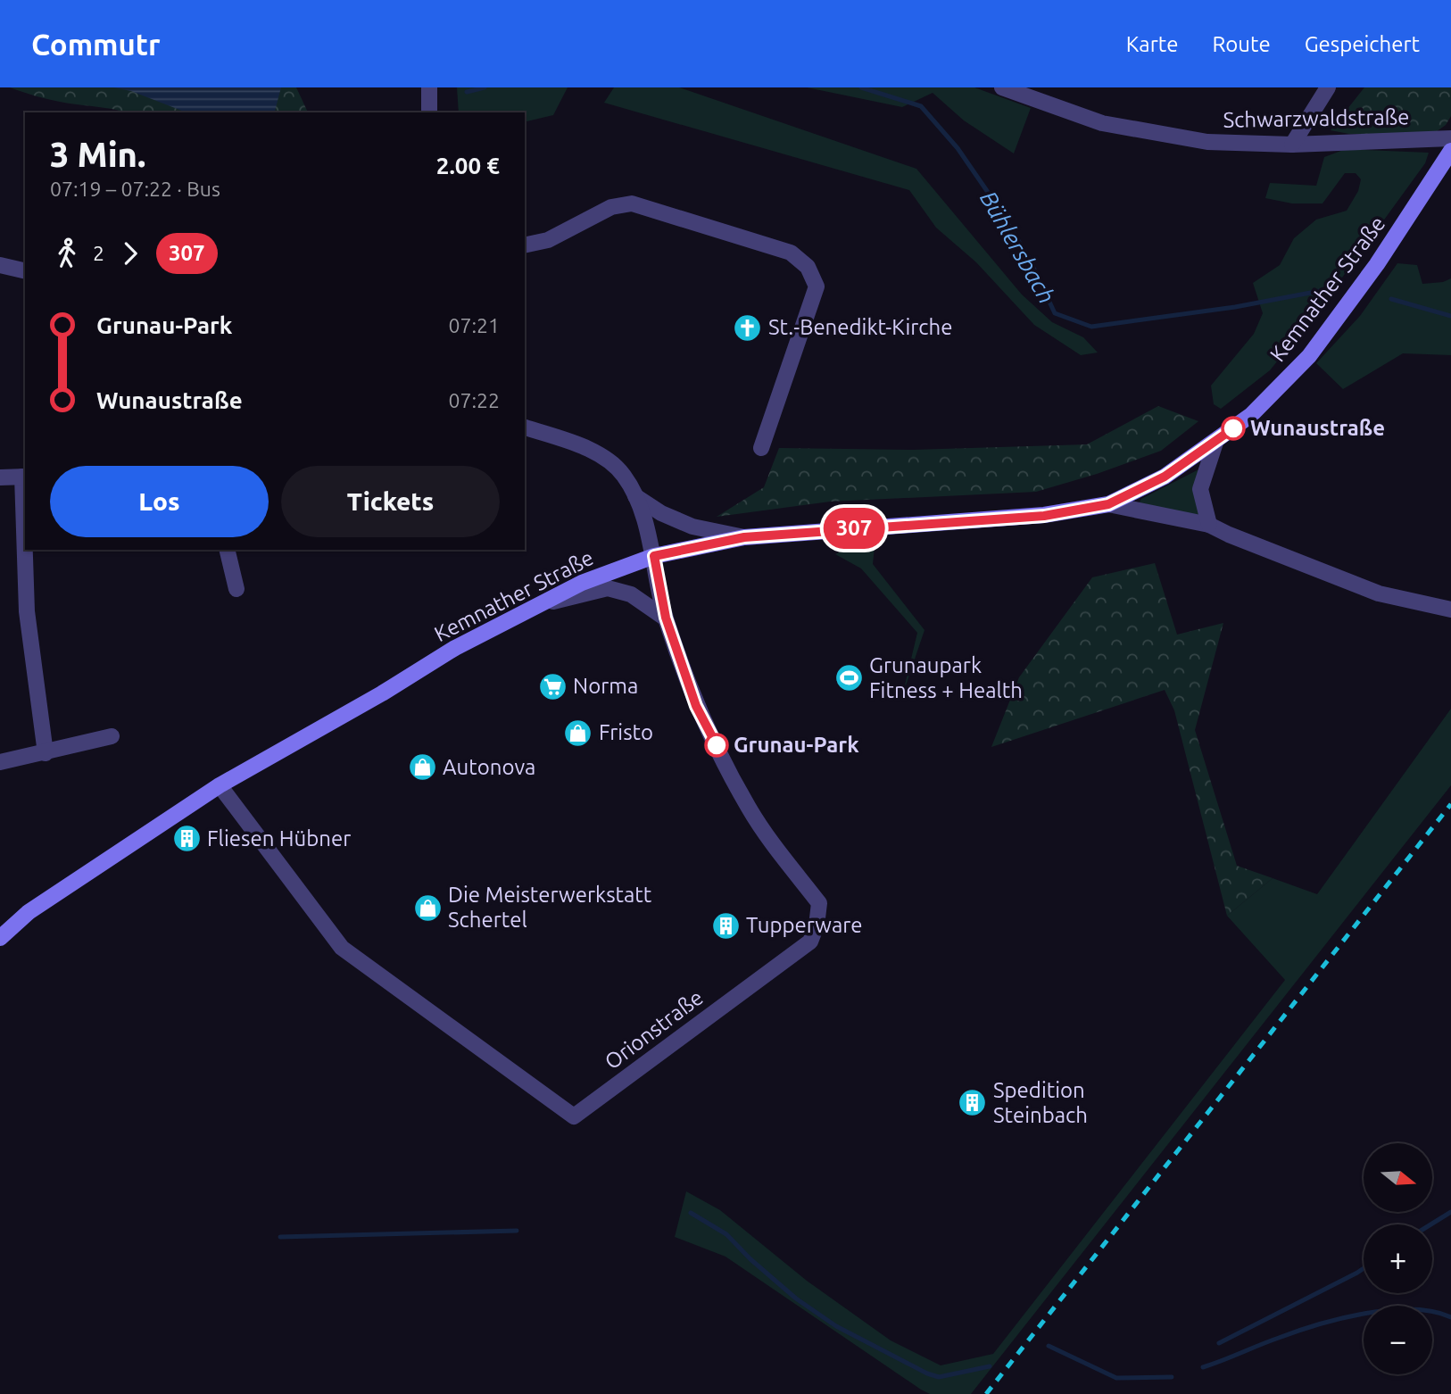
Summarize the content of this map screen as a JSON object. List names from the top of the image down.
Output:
{
  "streets": {
    "main road": ["Kemnather Straße"],
    "street": ["Schwarzwaldstraße", "Orionstraße"]
  },
  "crossings": [
    ["Kemnather Straße", "Orionstraße"]
  ],
  "water": ["Bühlersbach"],
  "places": {
    "church": ["St.-Benedikt-Kirche"],
    "other": ["Wunaustraße", "Grunau-Park"],
    "sports": ["Grunaupark Fitness + Health"],
    "supermarket": ["Norma"],
    "shop": ["Fristo", "Autonova", "Die Meisterwerkstatt Schertel"],
    "building": ["Fliesen Hübner", "Tupperware", "Spedition Steinbach"]
  },
  "lines": ["bus line 307"],
  "north": "right",
  "page": {
    "header": "Commutr",
    "nav": ["Karte", "Route", "Gespeichert"],
    "on_map": "307",
    "heading": ["3 Min.", "07:19 – 07:22 · Bus", "2.00 €"],
    "legs": ["2", "307"],
    "list": [
      {
        "name": "Grunau-Park",
        "value": "07:21"
      },
      {
        "name": "Wunaustraße",
        "value": "07:22"
      }
    ],
    "buttons": ["Los", "Tickets"],
    "map_buttons": ["+", "−"]
  }
}
